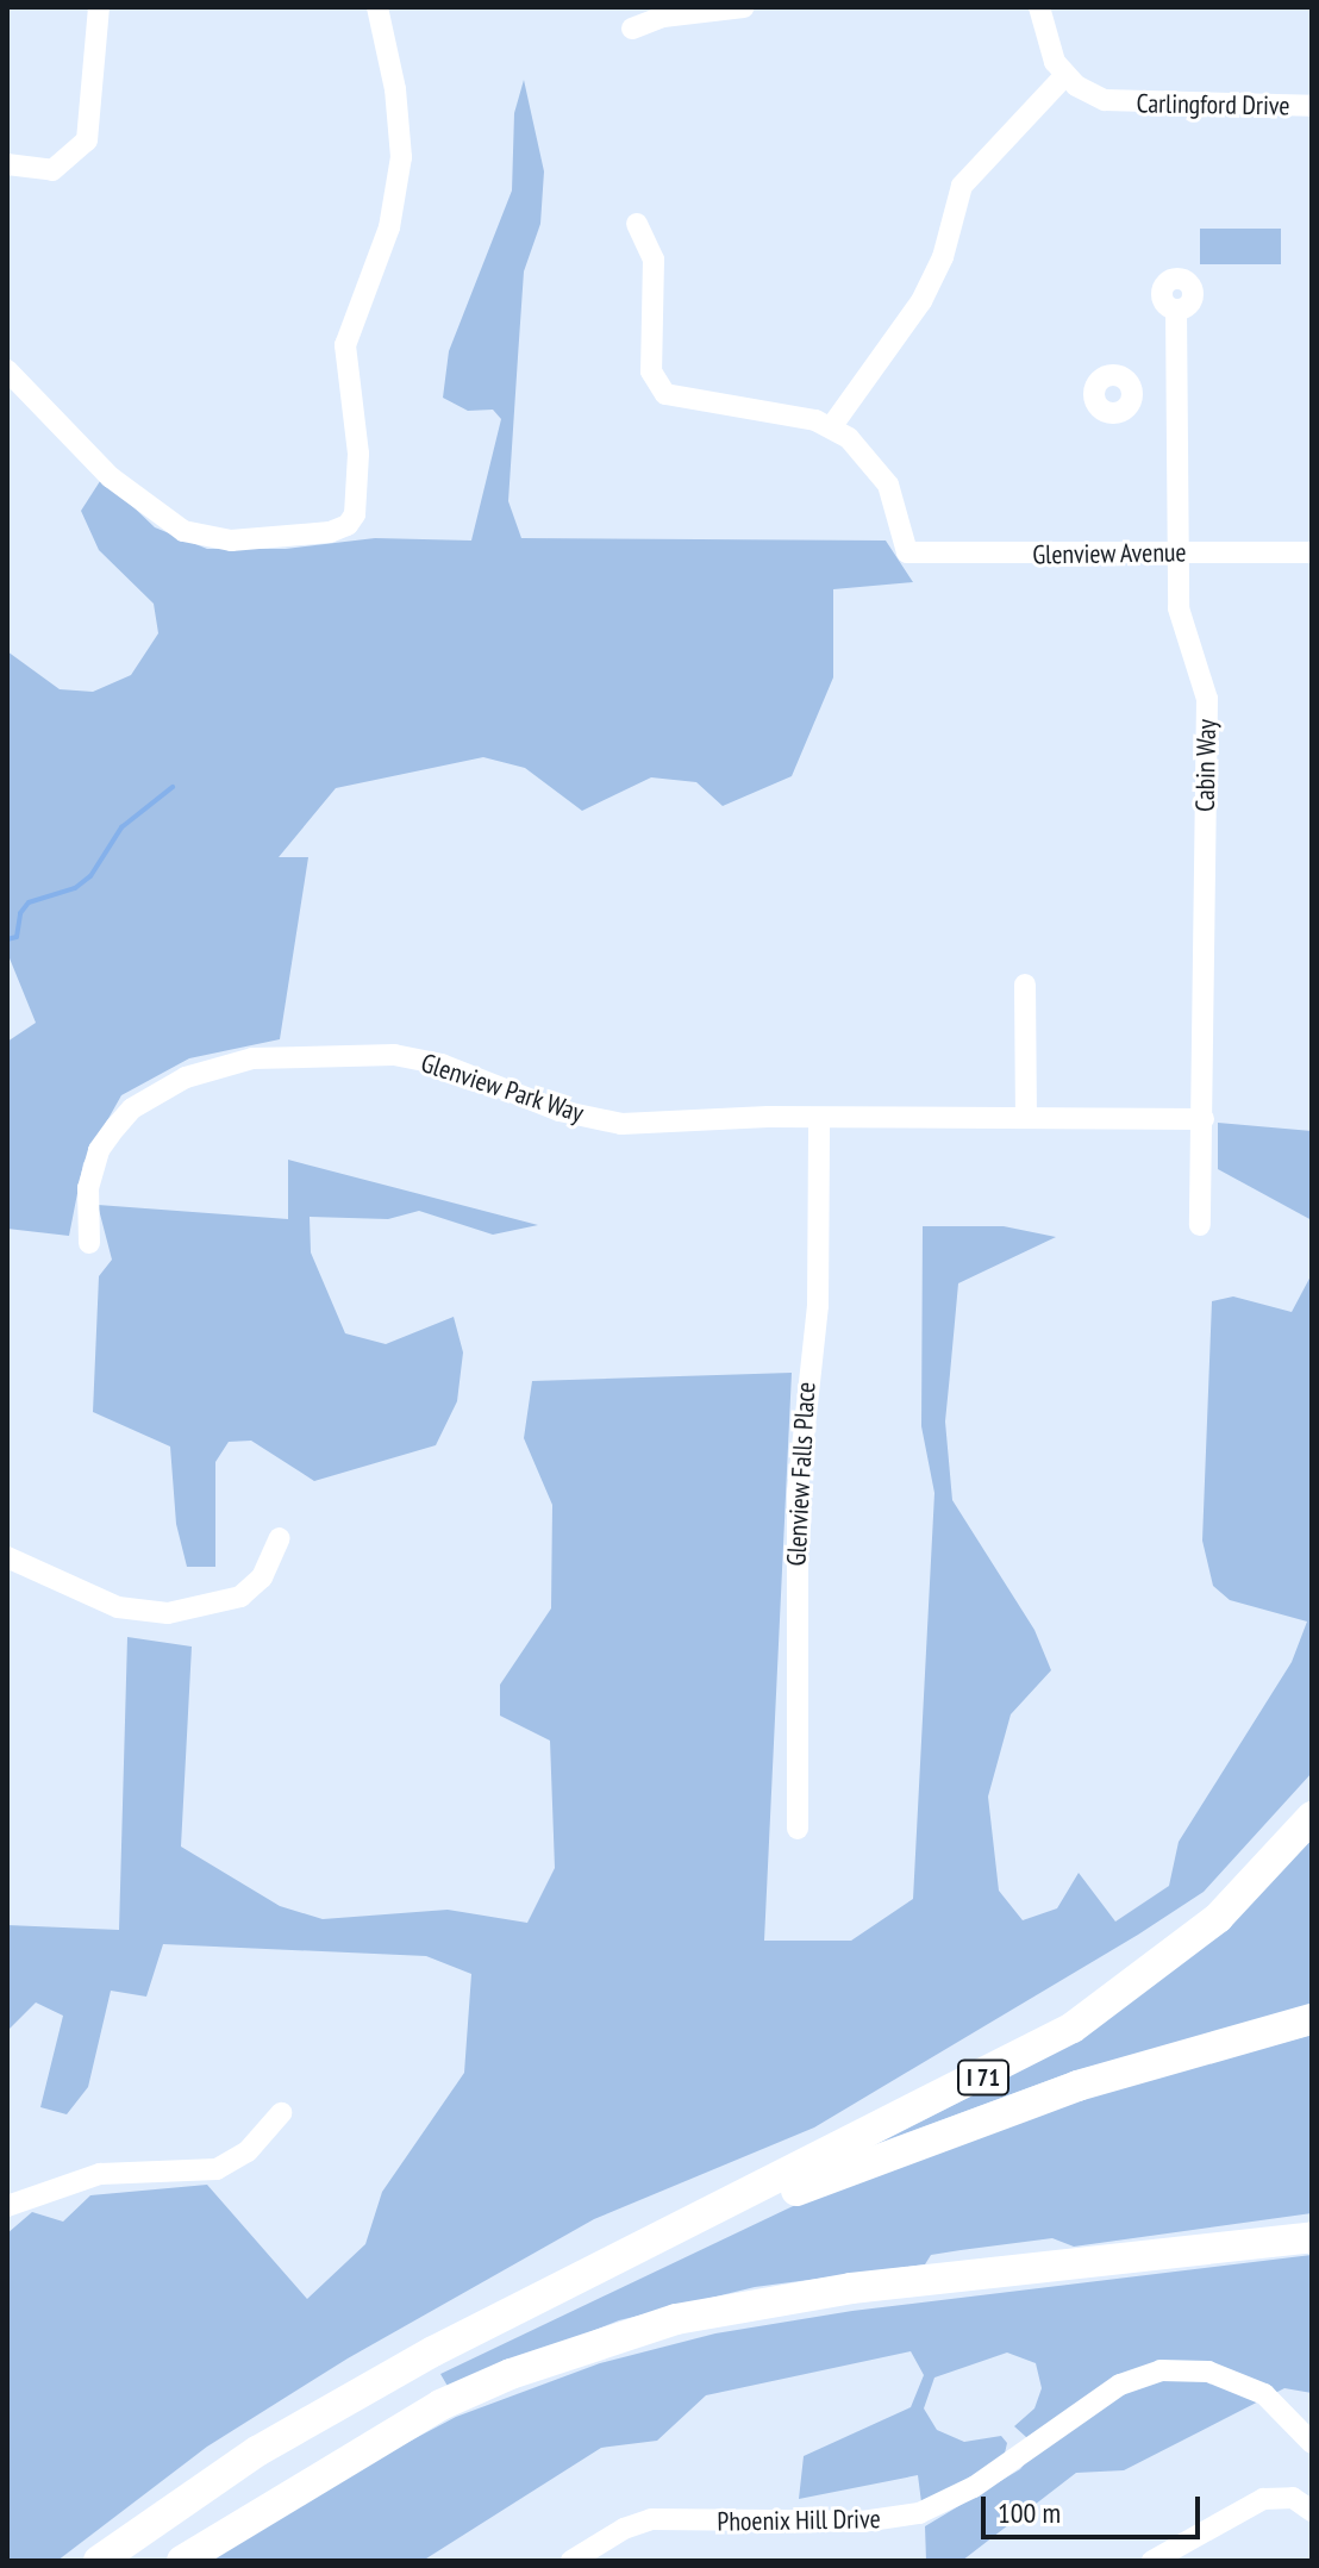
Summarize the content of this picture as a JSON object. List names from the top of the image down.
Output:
{
  "streets": {
    "highway": ["I 71"],
    "street": [
      "Carlingford Drive",
      "Glenview Avenue",
      "Cabin Way",
      "Glenview Park Way",
      "Glenview Falls Place",
      "Phoenix Hill Drive"
    ]
  },
  "crossings": [
    ["Glenview Avenue", "Cabin Way"],
    ["Cabin Way", "Glenview Park Way"],
    ["Glenview Park Way", "Glenview Falls Place"]
  ],
  "scale_bar": "100 m"
}
